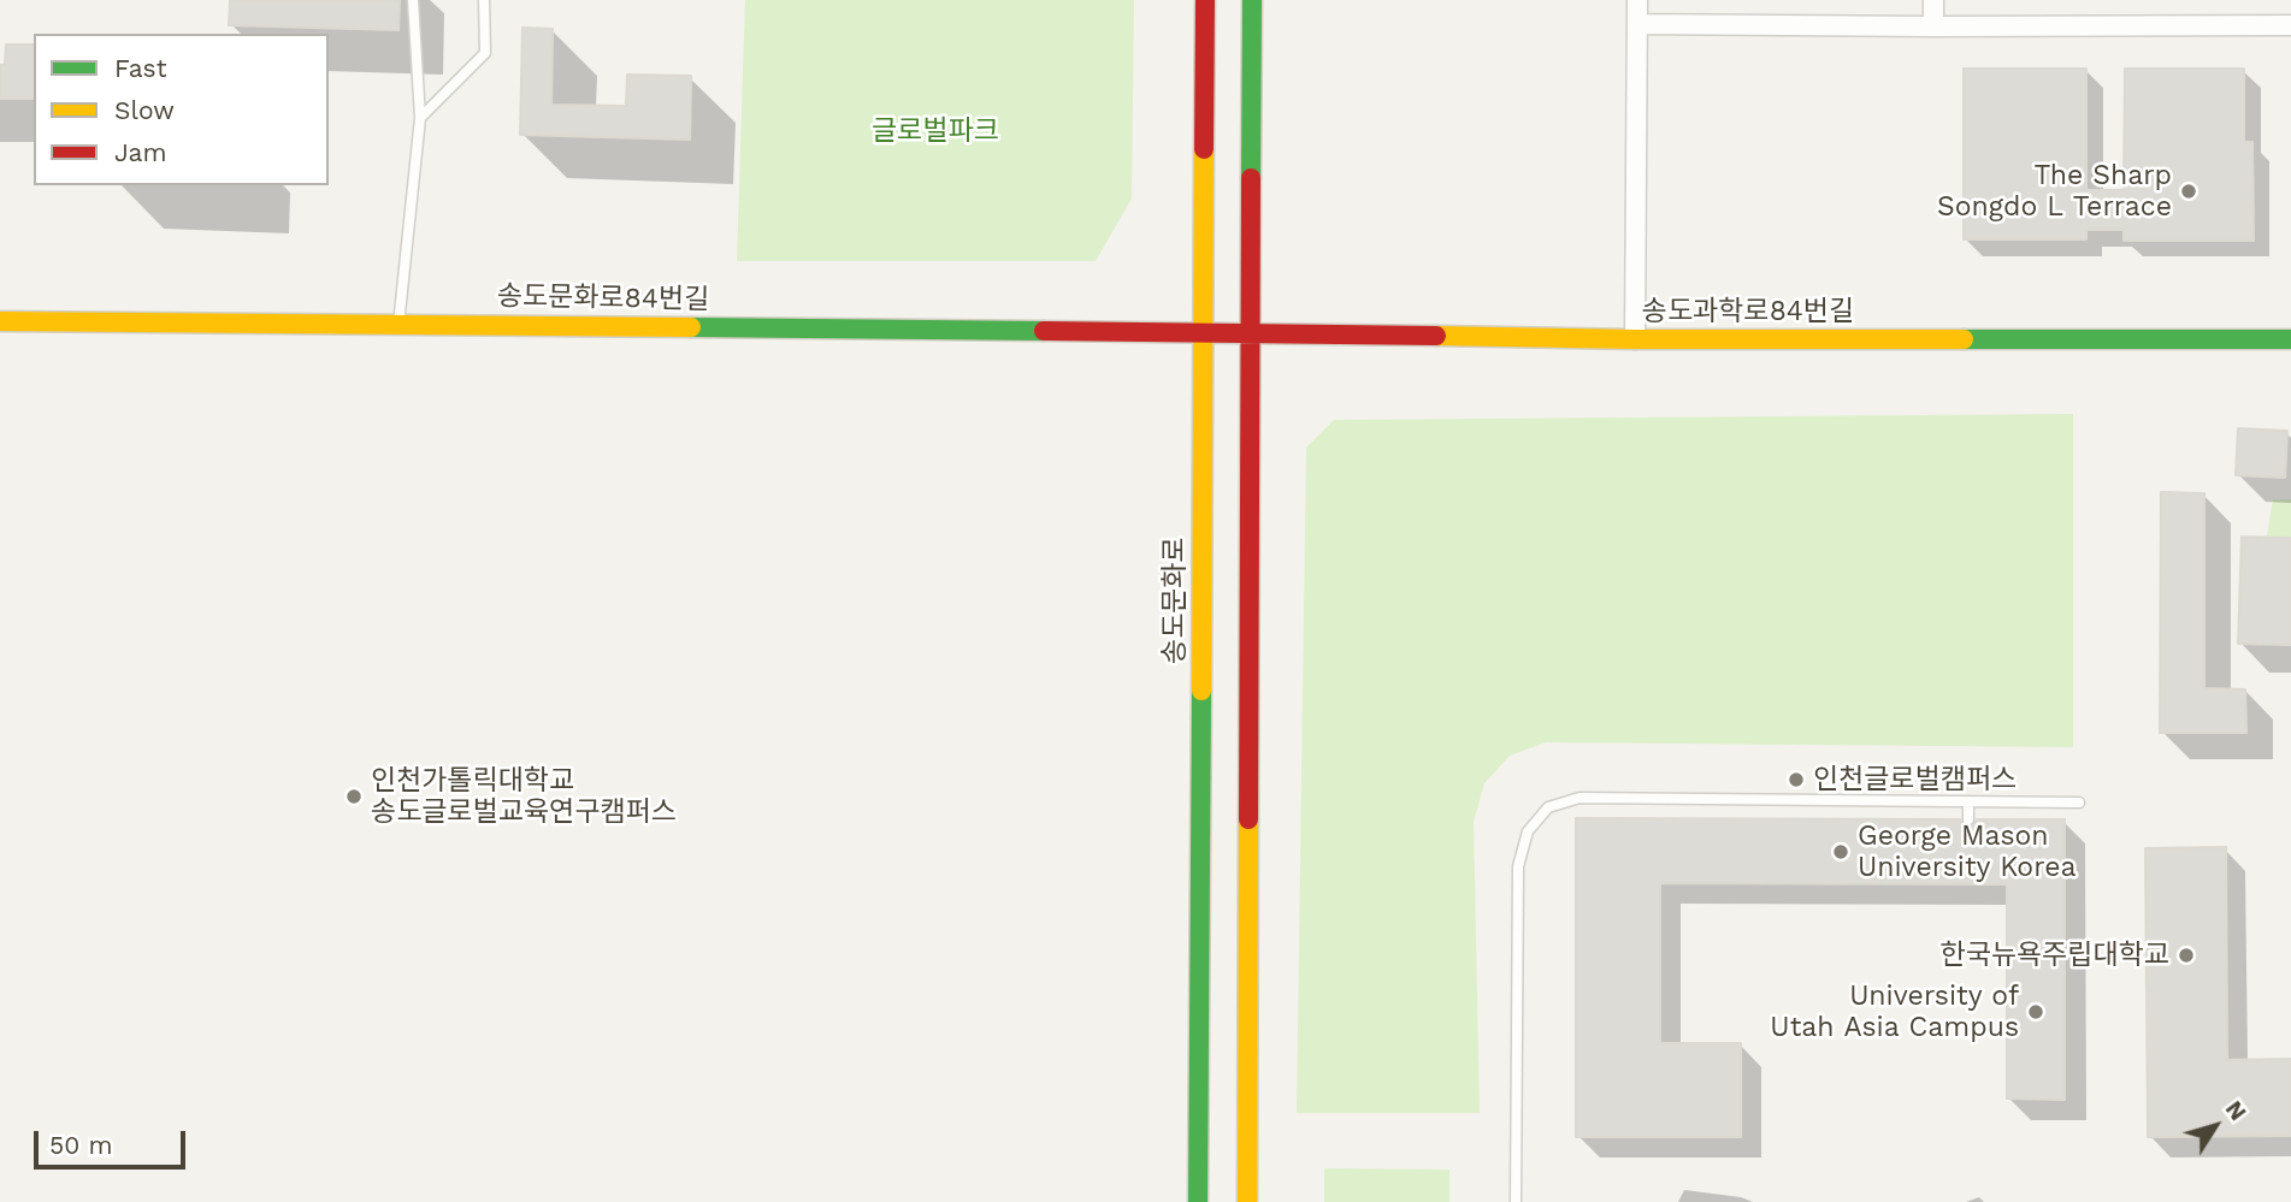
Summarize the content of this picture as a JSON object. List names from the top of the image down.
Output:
{
  "streets": {
    "street": ["송도문화로84번길", "송도과학로84번길", "송도문화로"]
  },
  "crossings": [
    ["송도문화로84번길", "송도과학로84번길"],
    ["송도문화로84번길", "송도문화로"],
    ["송도과학로84번길", "송도문화로"]
  ],
  "parks": ["글로벌파크"],
  "places": [
    "The Sharp Songdo L Terrace",
    "인천글로벌캠퍼스",
    "인천가톨릭대학교 송도글로벌교육연구캠퍼스",
    "George Mason University Korea",
    "한국뉴욕주립대학교",
    "University of Utah Asia Campus"
  ],
  "legend": ["Fast", "Slow", "Jam"],
  "scale_bar": "50 m",
  "north": "top right"
}
